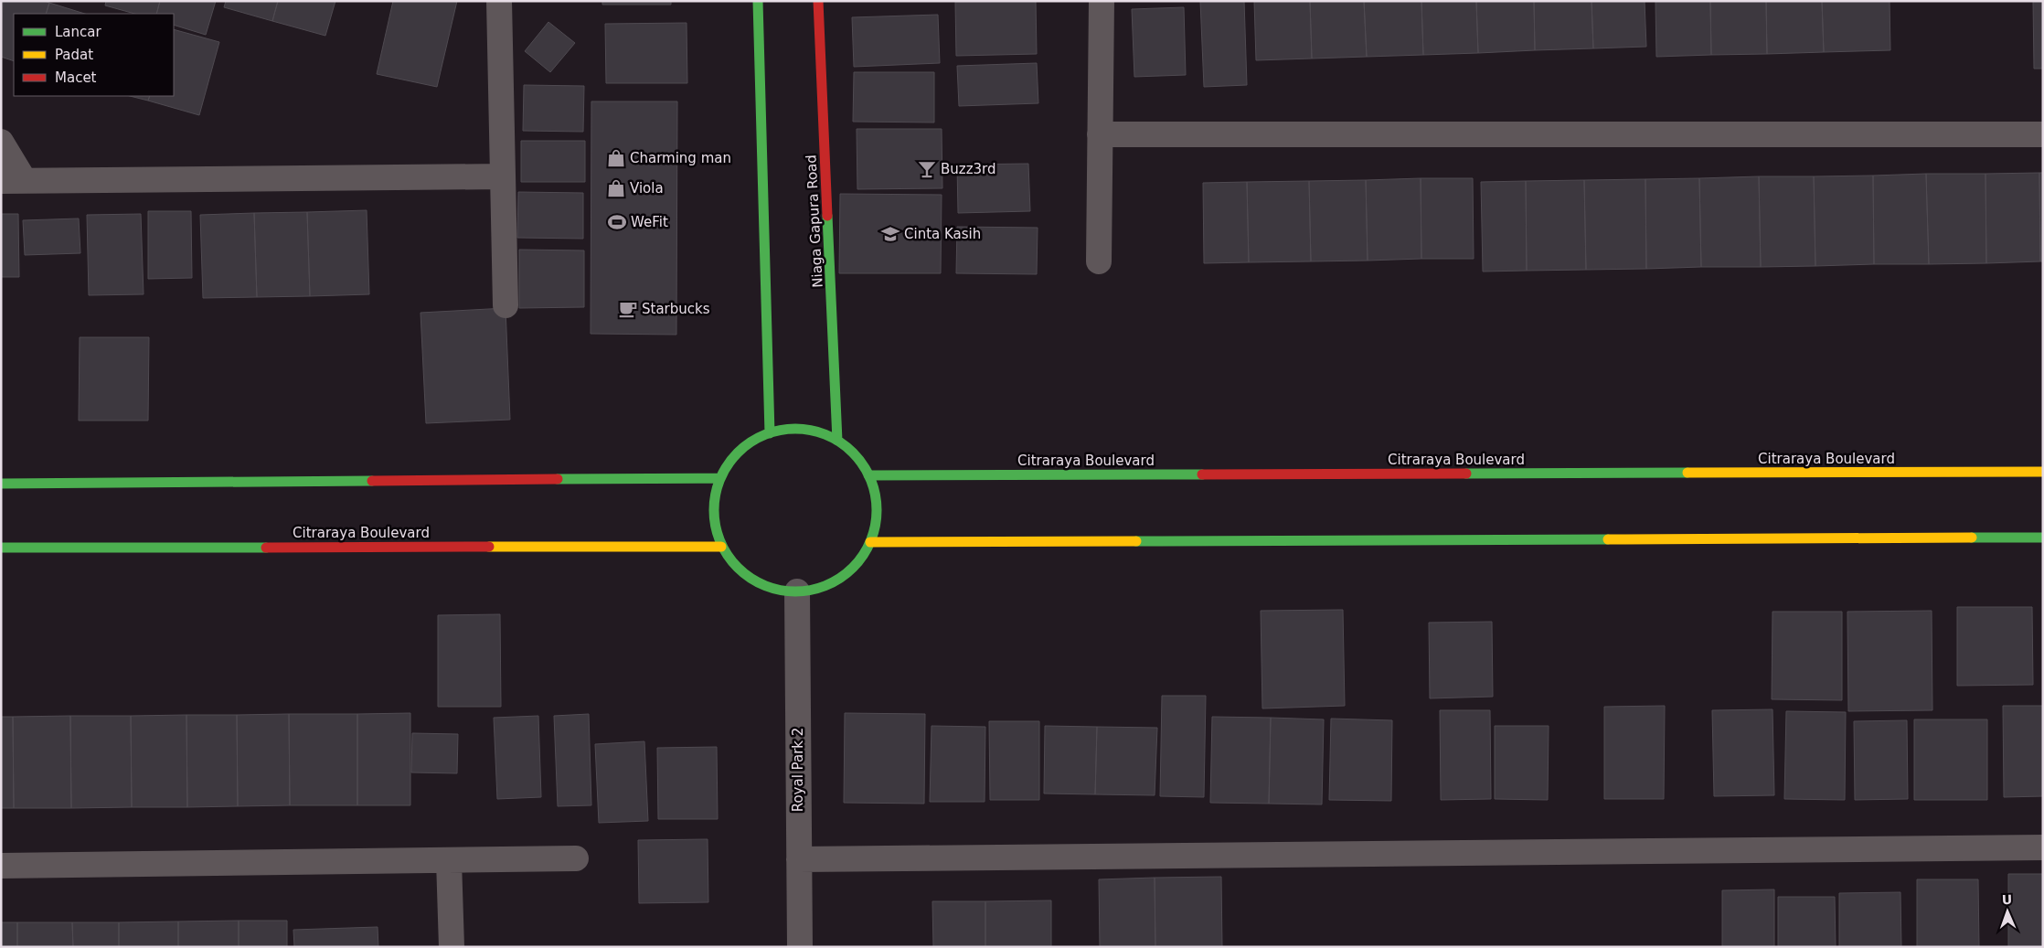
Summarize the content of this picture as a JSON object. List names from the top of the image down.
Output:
{
  "streets": {
    "main road": ["Niaga Gapura Road", "Citraraya Boulevard"],
    "street": ["Royal Park 2"]
  },
  "crossings": [
    ["Niaga Gapura Road", "Citraraya Boulevard"],
    ["Niaga Gapura Road", "Royal Park 2"],
    ["Citraraya Boulevard", "Royal Park 2"]
  ],
  "places": {
    "shop": ["Charming man", "Viola"],
    "bar": ["Buzz3rd"],
    "sports": ["WeFit"],
    "school or university": ["Cinta Kasih"],
    "cafe": ["Starbucks"]
  },
  "legend": ["Lancar", "Padat", "Macet"],
  "north": "top"
}
